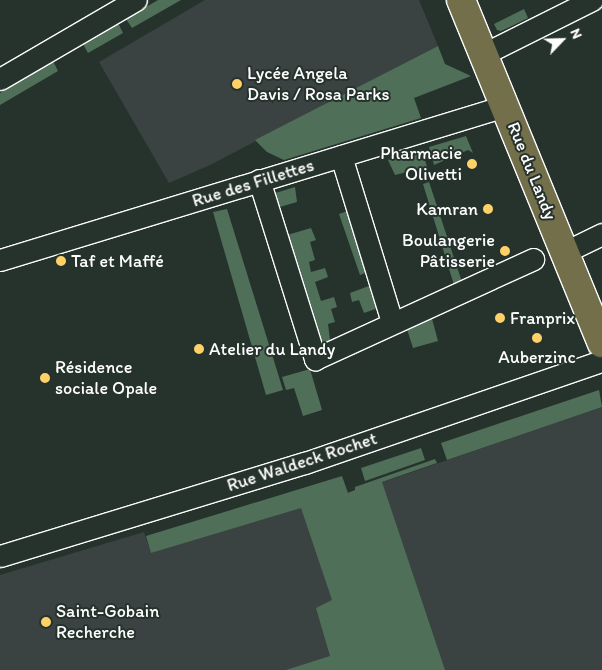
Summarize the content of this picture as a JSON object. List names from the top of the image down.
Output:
{
  "streets": {
    "main road": ["Rue du Landy"],
    "street": ["Rue des Fillettes", "Rue Waldeck Rochet"]
  },
  "crossings": [
    ["Rue du Landy", "Rue des Fillettes"]
  ],
  "places": [
    "Lycée Angela Davis / Rosa Parks",
    "Pharmacie Olivetti",
    "Kamran",
    "Boulangerie Pâtisserie",
    "Taf et Maffé",
    "Franprix",
    "Auberzinc",
    "Atelier du Landy",
    "Résidence sociale Opale",
    "Saint-Gobain Recherche"
  ],
  "north": "top right"
}
